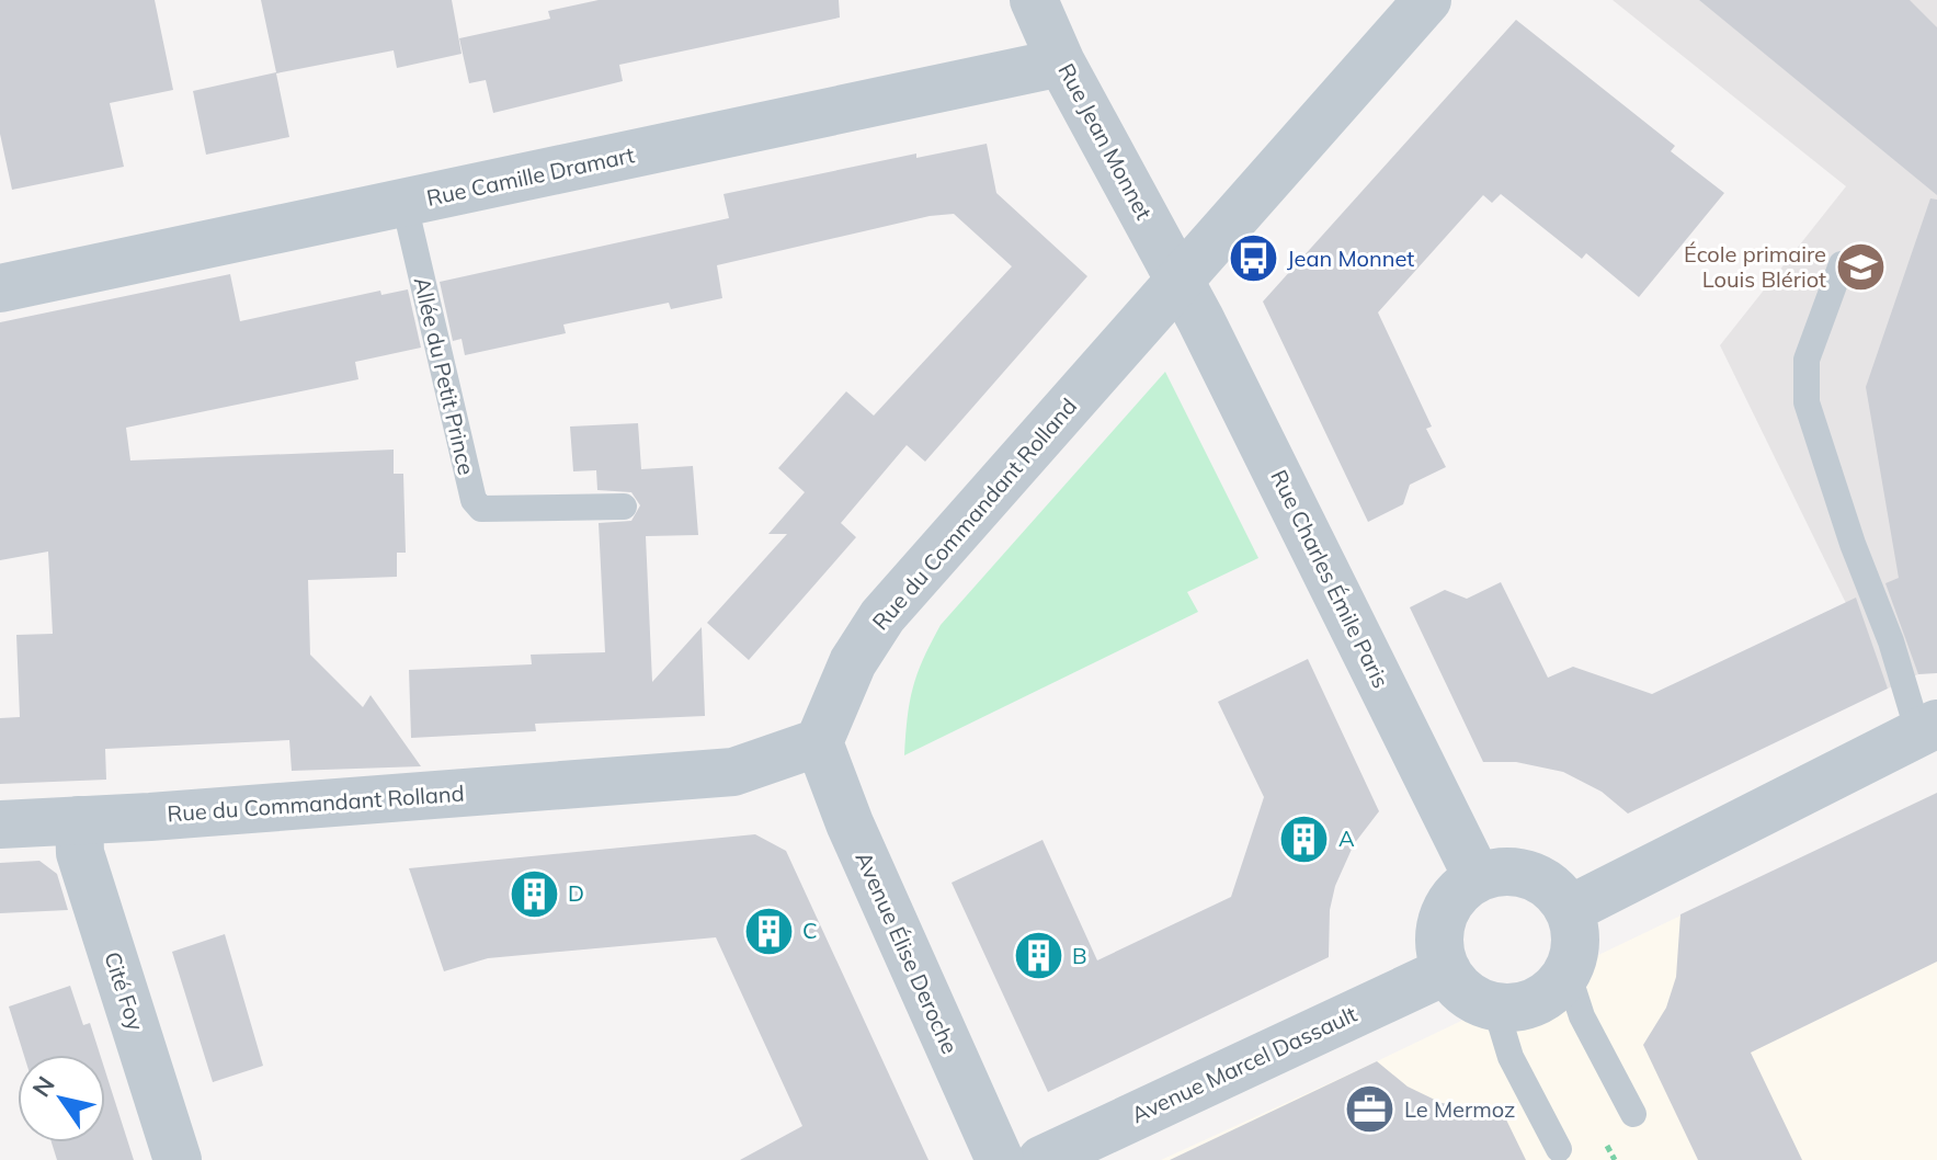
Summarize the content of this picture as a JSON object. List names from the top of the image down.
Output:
{
  "streets": {
    "street": [
      "Rue Jean Monnet",
      "Rue Camille Dramart",
      "Rue du Commandant Rolland",
      "Rue Charles Émile Paris",
      "Avenue Élise Deroche",
      "Cité Foy",
      "Avenue Marcel Dassault"
    ],
    "lane": ["Allée du Petit Prince"]
  },
  "crossings": [
    ["Rue Jean Monnet", "Rue Camille Dramart"],
    ["Rue Jean Monnet", "Rue du Commandant Rolland"],
    ["Rue Jean Monnet", "Rue Charles Émile Paris"],
    ["Rue Camille Dramart", "Allée du Petit Prince"],
    ["Rue du Commandant Rolland", "Rue Charles Émile Paris"],
    ["Rue du Commandant Rolland", "Avenue Élise Deroche"],
    ["Rue du Commandant Rolland", "Cité Foy"],
    ["Rue Charles Émile Paris", "Avenue Marcel Dassault"]
  ],
  "places": {
    "bus stop": ["Jean Monnet"],
    "school or university": ["École primaire Louis Blériot"],
    "building": [
      "A",
      "D",
      "C",
      "B"
    ],
    "office": ["Le Mermoz"]
  },
  "north": "top left"
}
